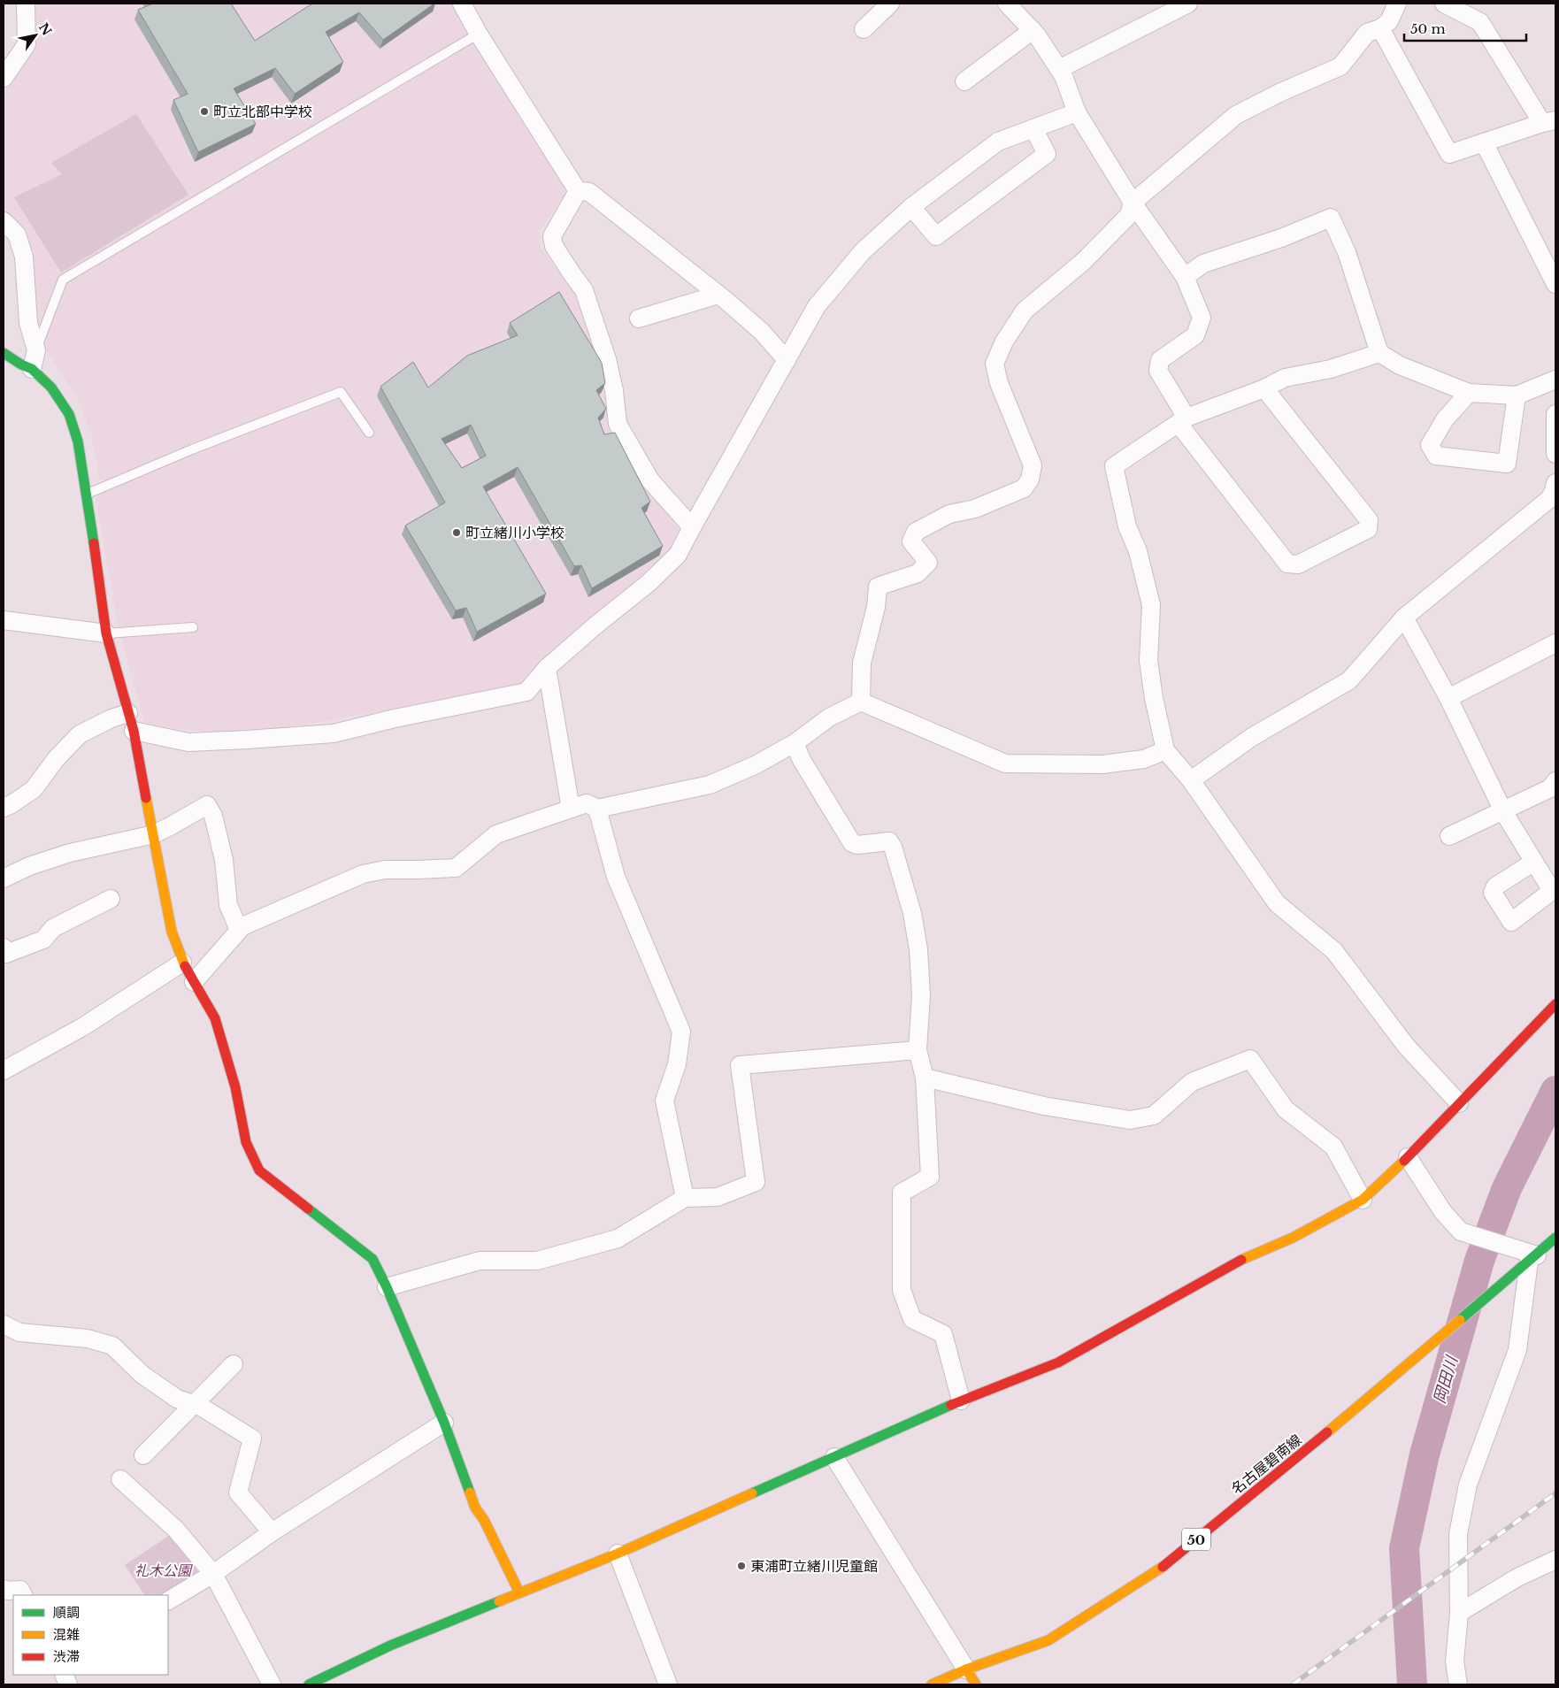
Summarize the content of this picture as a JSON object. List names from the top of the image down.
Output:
{
  "streets": {
    "main road": ["名古屋碧南線", "50"]
  },
  "water": ["岡田川"],
  "parks": ["礼木公園"],
  "places": ["町立北部中学校", "町立緒川小学校", "東浦町立緒川児童館"],
  "legend": ["順調", "混雑", "渋滞"],
  "scale_bar": "50 m",
  "north": "top right"
}
